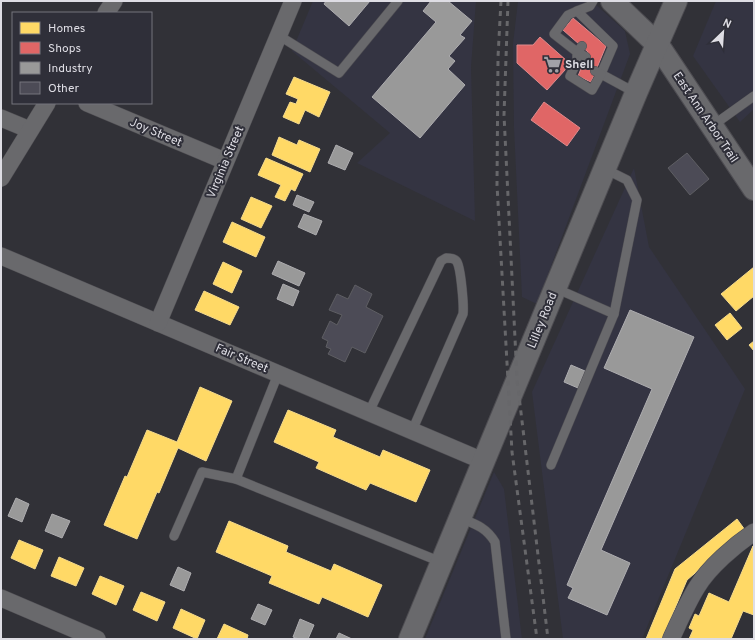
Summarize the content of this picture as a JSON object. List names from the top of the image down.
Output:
{
  "streets": {
    "street": [
      "East Ann Arbor Trail",
      "Joy Street",
      "Virginia Street",
      "Lilley Road",
      "Fair Street"
    ]
  },
  "crossings": [
    ["East Ann Arbor Trail", "Lilley Road"],
    ["Joy Street", "Virginia Street"],
    ["Virginia Street", "Fair Street"],
    ["Lilley Road", "Fair Street"]
  ],
  "places": {
    "supermarket": ["Shell"]
  },
  "legend": [
    "Homes",
    "Shops",
    "Industry",
    "Other"
  ],
  "north": "top right"
}
